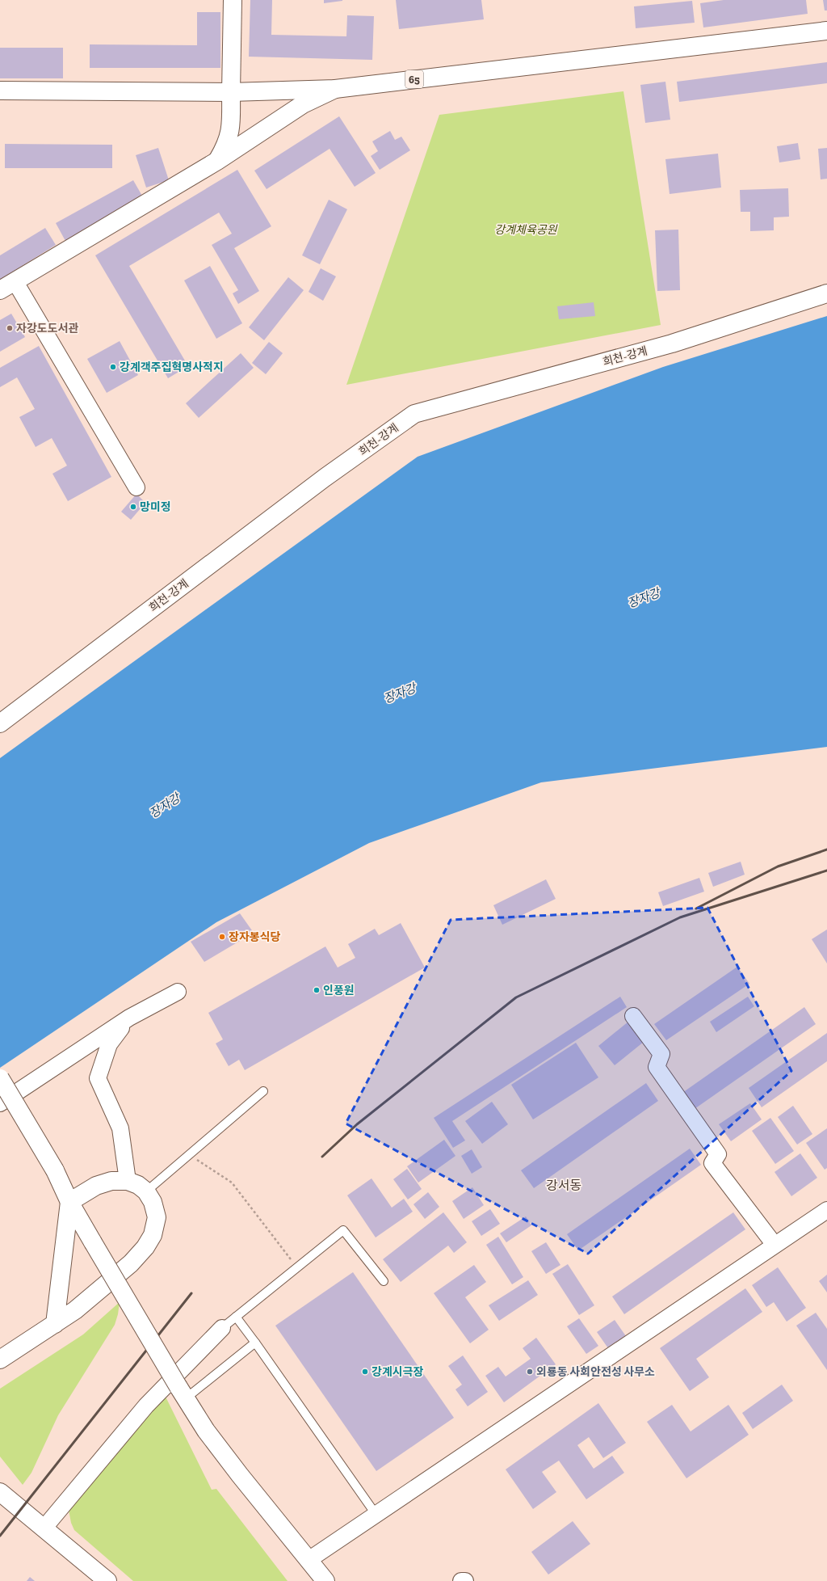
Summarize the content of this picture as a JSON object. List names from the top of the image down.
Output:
{
  "streets": {
    "main road": ["65", "희천-강계"]
  },
  "districts": ["강서동"],
  "water": ["장자강"],
  "parks": ["강계체육공원"],
  "places": [
    "자강도도서관",
    "강계객주집혁명사적지",
    "망미정",
    "장자봉식당",
    "인풍원",
    "강계시극장",
    "외룡동 사회안전성 사무소"
  ]
}
